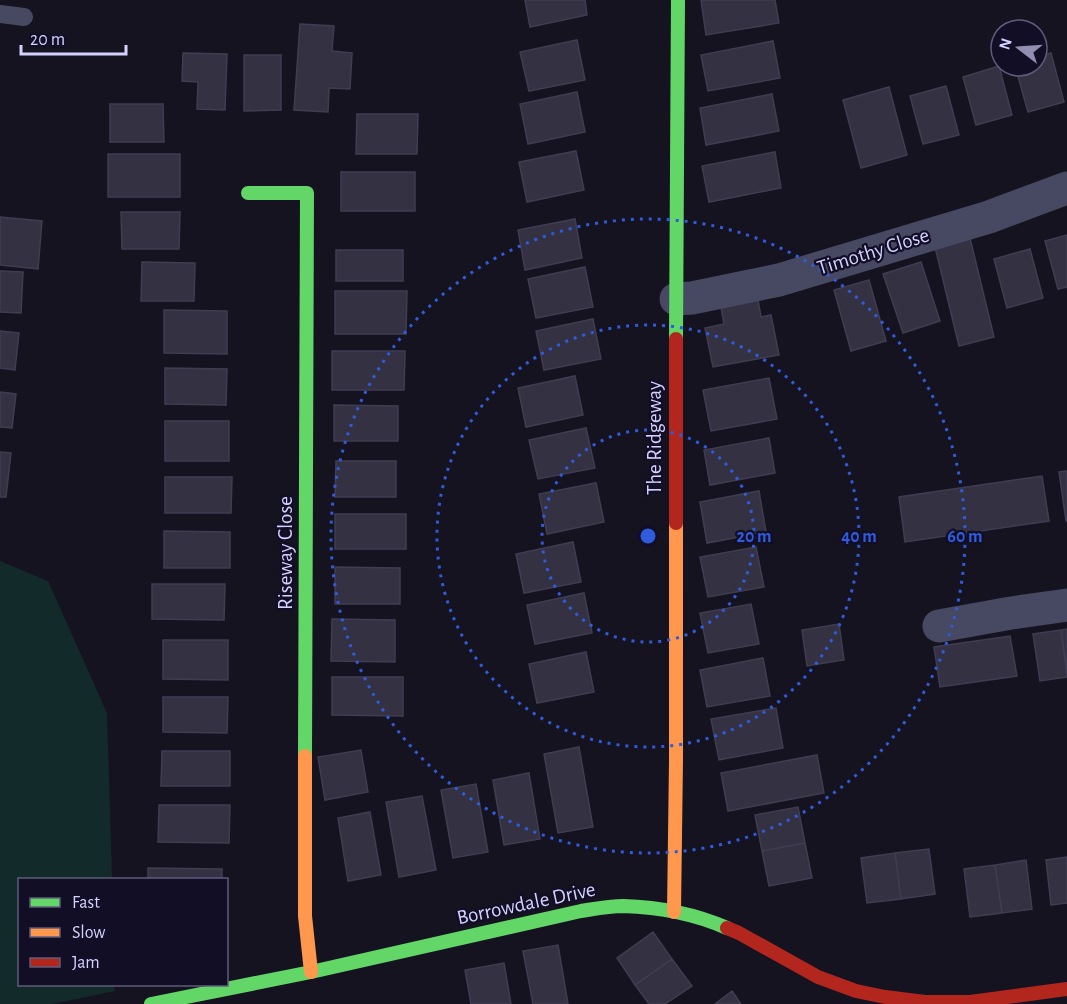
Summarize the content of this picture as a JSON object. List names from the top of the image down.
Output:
{
  "streets": {
    "street": [
      "Timothy Close",
      "The Ridgeway",
      "Riseway Close",
      "Borrowdale Drive"
    ]
  },
  "crossings": [
    ["Timothy Close", "The Ridgeway"],
    ["The Ridgeway", "Borrowdale Drive"],
    ["Riseway Close", "Borrowdale Drive"]
  ],
  "legend": ["Fast", "Slow", "Jam"],
  "scale_bar": "20 m",
  "north": "left",
  "rings": ["20 m", "40 m", "60 m"]
}
